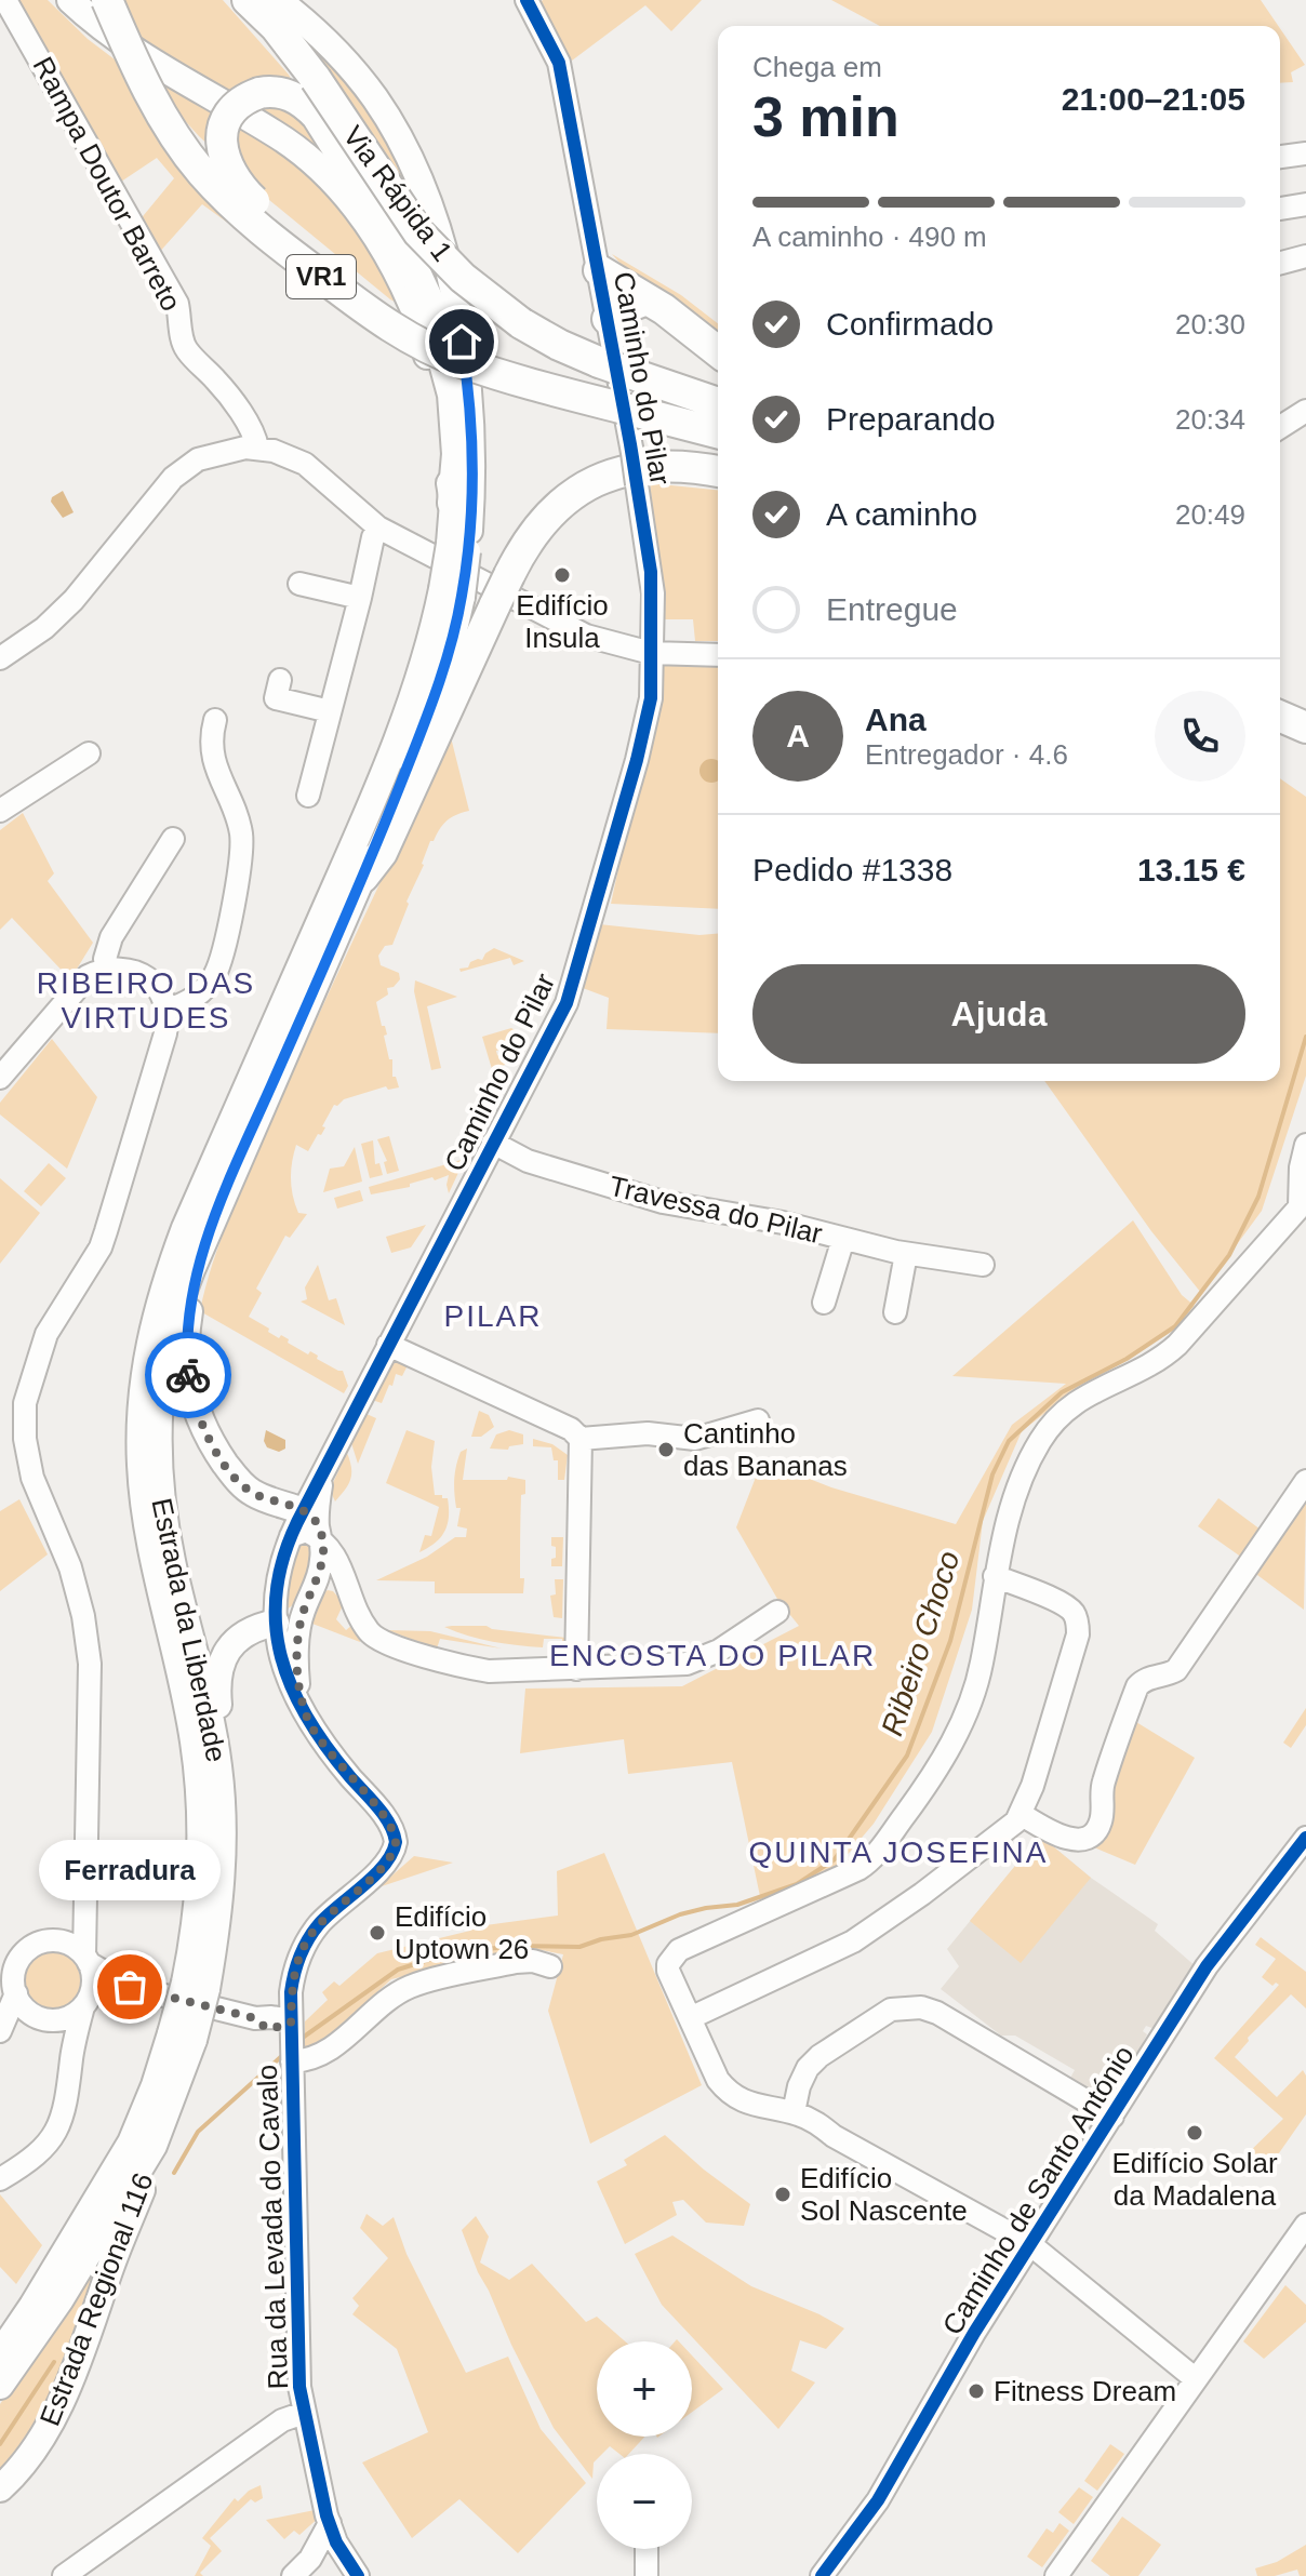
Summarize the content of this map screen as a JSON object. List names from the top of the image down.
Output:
{
  "streets": {
    "highway": ["Via Rápida 1", "VR1"],
    "main road": ["Estrada da Liberdade", "Estrada Regional 116"],
    "street": [
      "Rampa Doutor Barreto",
      "Caminho do Pilar",
      "Travessa do Pilar",
      "Caminho de Santo António",
      "Rua da Levada do Cavalo"
    ]
  },
  "crossings": [
    ["Caminho do Pilar", "Travessa do Pilar"],
    ["Caminho do Pilar", "Rua da Levada do Cavalo"],
    ["Estrada da Liberdade", "Estrada Regional 116"]
  ],
  "districts": [
    "RIBEIRO DAS VIRTUDES",
    "PILAR",
    "ENCOSTA DO PILAR",
    "QUINTA JOSEFINA"
  ],
  "water": ["Ribeiro Choco"],
  "places": [
    "Edifício Insula",
    "Cantinho das Bananas",
    "Edifício Uptown 26",
    "Ferradura",
    "Edifício Solar da Madalena",
    "Edifício Sol Nascente",
    "Fitness Dream"
  ],
  "page": {
    "heading": ["3 min", "Chega em", "21:00–21:05"],
    "panel": [
      "Ana",
      "Entregador · 4.6",
      "Pedido #1338",
      "13.15 €"
    ],
    "bar": "A caminho · 490 m",
    "list": [
      ["Confirmado", "20:30"],
      ["Preparando", "20:34"],
      ["A caminho", "20:49"],
      "Entregue"
    ],
    "round": "A",
    "buttons": "Ajuda",
    "bubble": "Ferradura",
    "map_buttons": ["+", "−"]
  }
}
